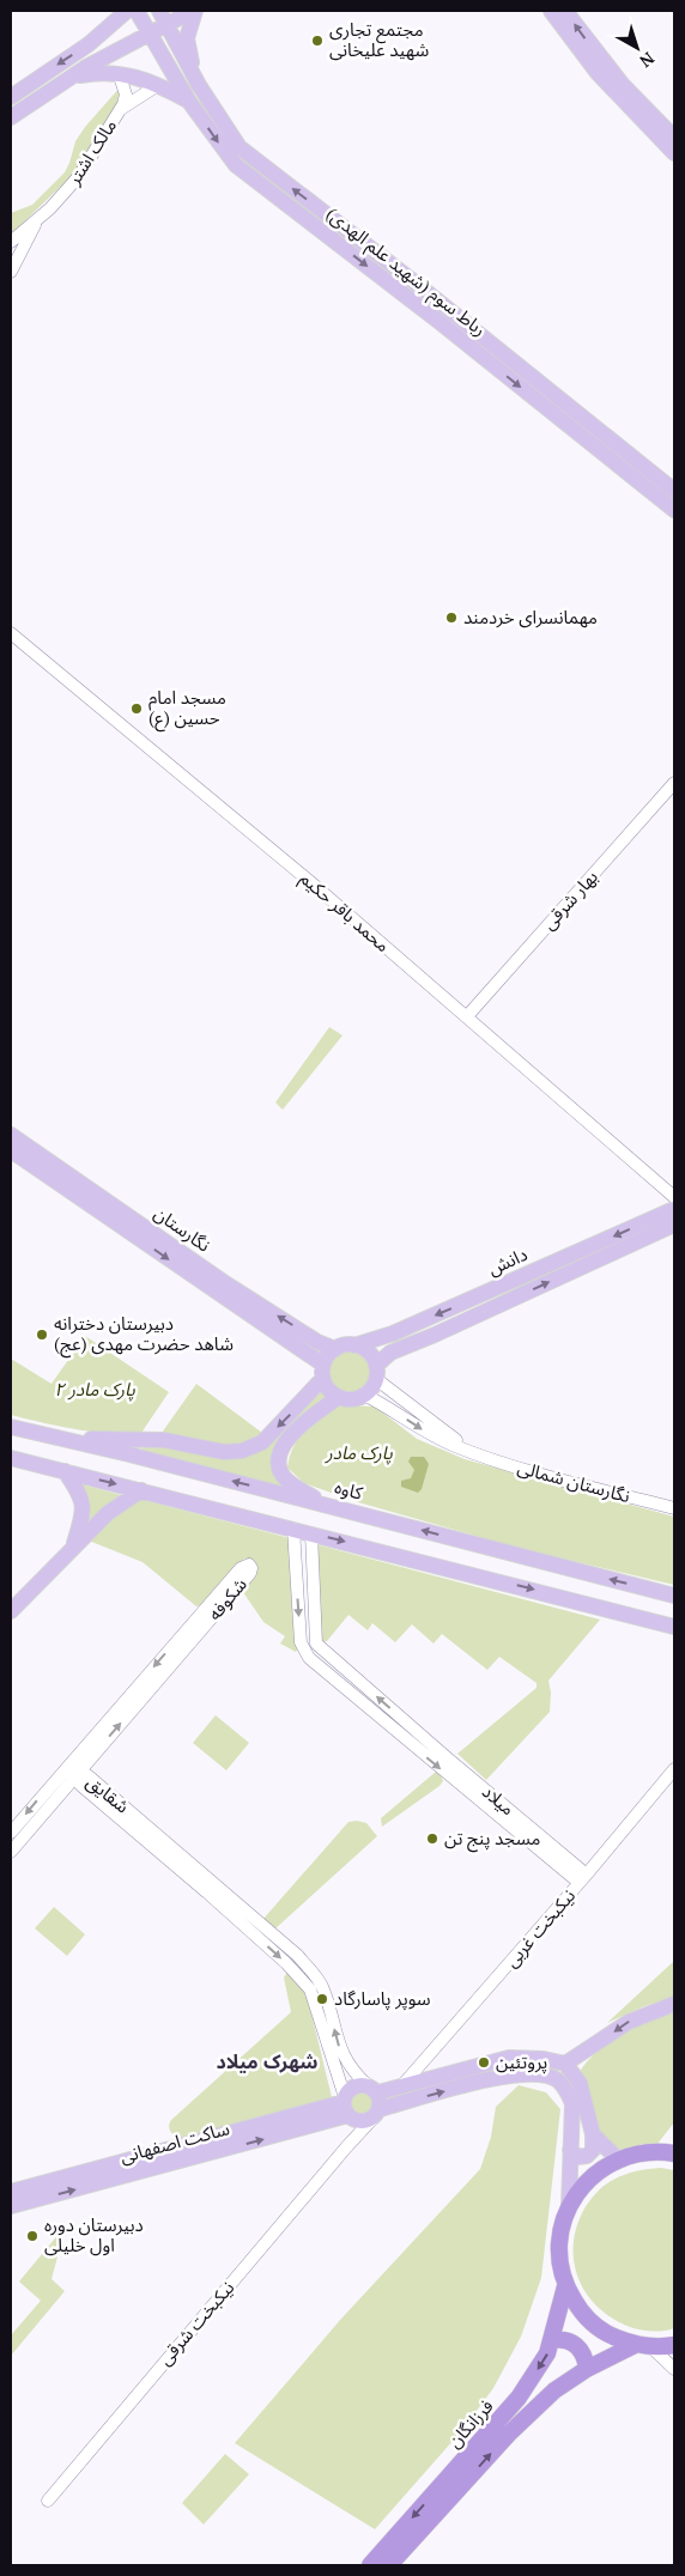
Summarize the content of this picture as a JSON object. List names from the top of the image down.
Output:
{
  "streets": {
    "highway": ["فرزانگان"],
    "main road": [
      "رباط سوم (شهید علم الهدی)",
      "نگارستان",
      "دانش",
      "کاوه",
      "ساکت اصفهانی"
    ],
    "street": [
      "مالک اشتر",
      "بهار شرقی",
      "محمد باقر حکیم",
      "نگارستان شمالی",
      "شکوفه",
      "شقایق",
      "میلاد",
      "نیکبخت غربی",
      "نیکبخت شرقی"
    ]
  },
  "crossings": [
    ["بهار شرقی", "محمد باقر حکیم"],
    ["نگارستان", "دانش"],
    ["نگارستان", "نگارستان شمالی"],
    ["دانش", "نگارستان شمالی"],
    ["شکوفه", "شقایق"],
    ["شقایق", "ساکت اصفهانی"],
    ["شقایق", "نیکبخت شرقی"],
    ["میلاد", "نیکبخت غربی"],
    ["ساکت اصفهانی", "نیکبخت شرقی"]
  ],
  "districts": ["شهرک میلاد"],
  "parks": ["پارک مادر ۲", "پارک مادر"],
  "places": [
    "مجتمع تجاری شهید علیخانی",
    "مهمانسرای خردمند",
    "مسجد امام حسین (ع)",
    "دبیرستان دخترانه شاهد حضرت مهدی (عج)",
    "مسجد پنج تن",
    "سوپر پاسارگاد",
    "پروتئین",
    "دبیرستان دوره اول خلیلی"
  ],
  "north": "bottom right"
}
